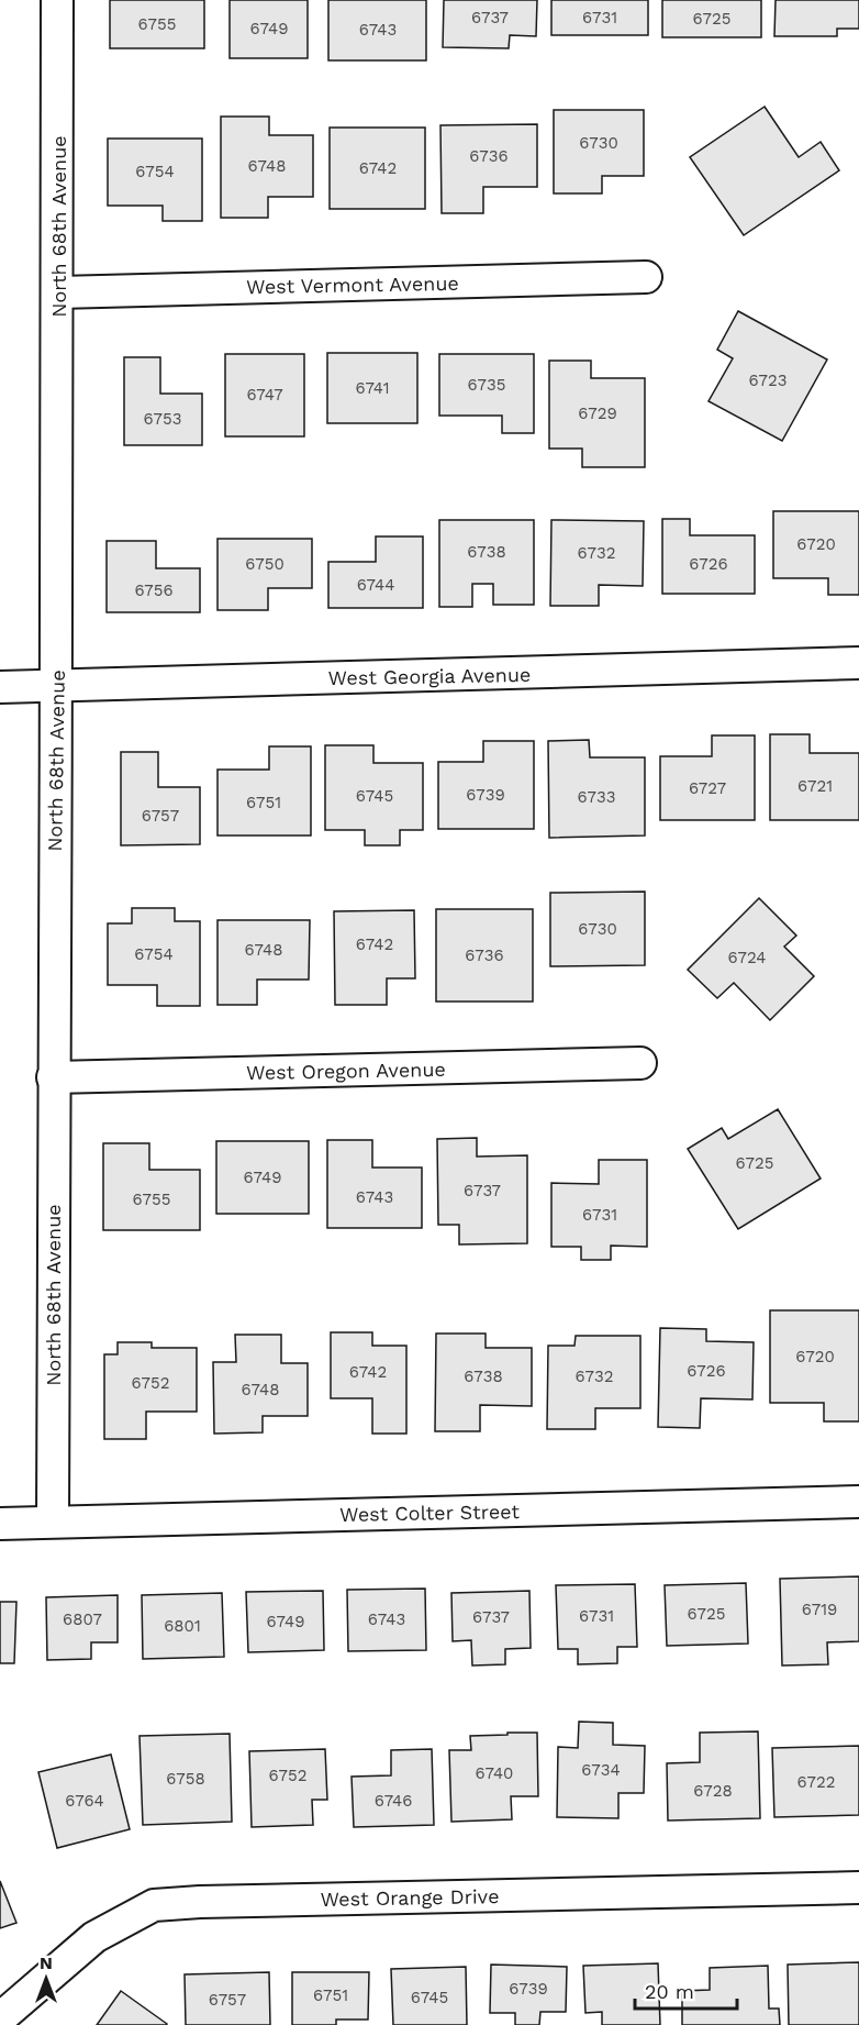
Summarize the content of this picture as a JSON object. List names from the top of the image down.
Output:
{
  "streets": {
    "street": [
      "North 68th Avenue",
      "West Vermont Avenue",
      "West Georgia Avenue",
      "West Oregon Avenue",
      "West Colter Street",
      "West Orange Drive"
    ]
  },
  "crossings": [
    ["North 68th Avenue", "West Vermont Avenue"],
    ["North 68th Avenue", "West Georgia Avenue"],
    ["North 68th Avenue", "West Oregon Avenue"],
    ["North 68th Avenue", "West Colter Street"]
  ],
  "house_numbers": [
    "6737",
    "6731",
    "6725",
    "6755",
    "6749",
    "6743",
    "6730",
    "6736",
    "6748",
    "6742",
    "6754",
    "6723",
    "6735",
    "6741",
    "6747",
    "6729",
    "6753",
    "6720",
    "6738",
    "6732",
    "6750",
    "6726",
    "6744",
    "6756",
    "6721",
    "6727",
    "6739",
    "6745",
    "6733",
    "6751",
    "6757",
    "6730",
    "6742",
    "6748",
    "6754",
    "6736",
    "6724",
    "6725",
    "6749",
    "6737",
    "6743",
    "6755",
    "6731",
    "6720",
    "6726",
    "6742",
    "6738",
    "6732",
    "6752",
    "6748",
    "6719",
    "6725",
    "6731",
    "6737",
    "6807",
    "6743",
    "6749",
    "6801",
    "6734",
    "6740",
    "6752",
    "6758",
    "6722",
    "6728",
    "6764",
    "6746",
    "6739",
    "6751",
    "6745",
    "6757"
  ],
  "scale_bar": "20 m",
  "north": "top"
}
